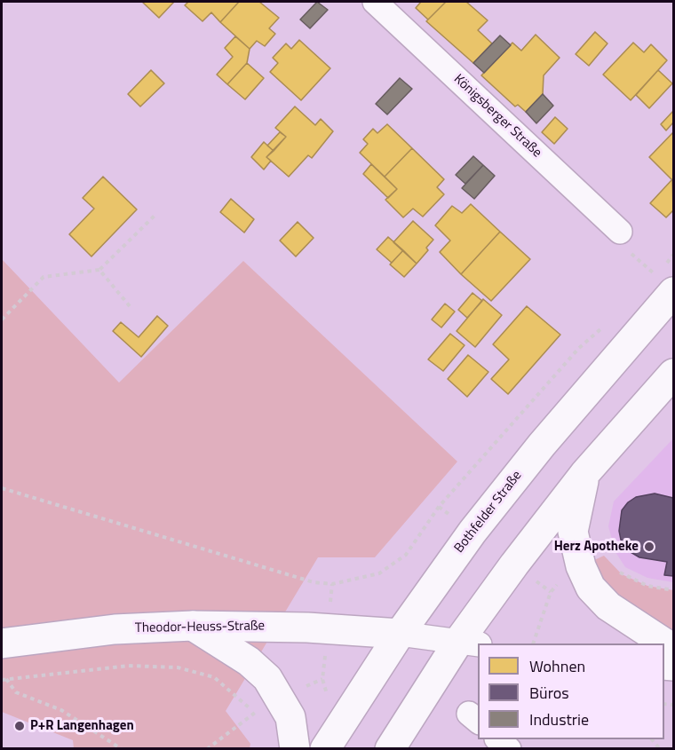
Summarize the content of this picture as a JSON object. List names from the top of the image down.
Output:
{
  "streets": {
    "main road": ["Bothfelder Straße", "Theodor-Heuss-Straße"],
    "street": ["Königsberger Straße"]
  },
  "crossings": [
    ["Bothfelder Straße", "Theodor-Heuss-Straße"]
  ],
  "places": ["Herz Apotheke", "P+R Langenhagen"],
  "legend": ["Wohnen", "Büros", "Industrie"]
}
